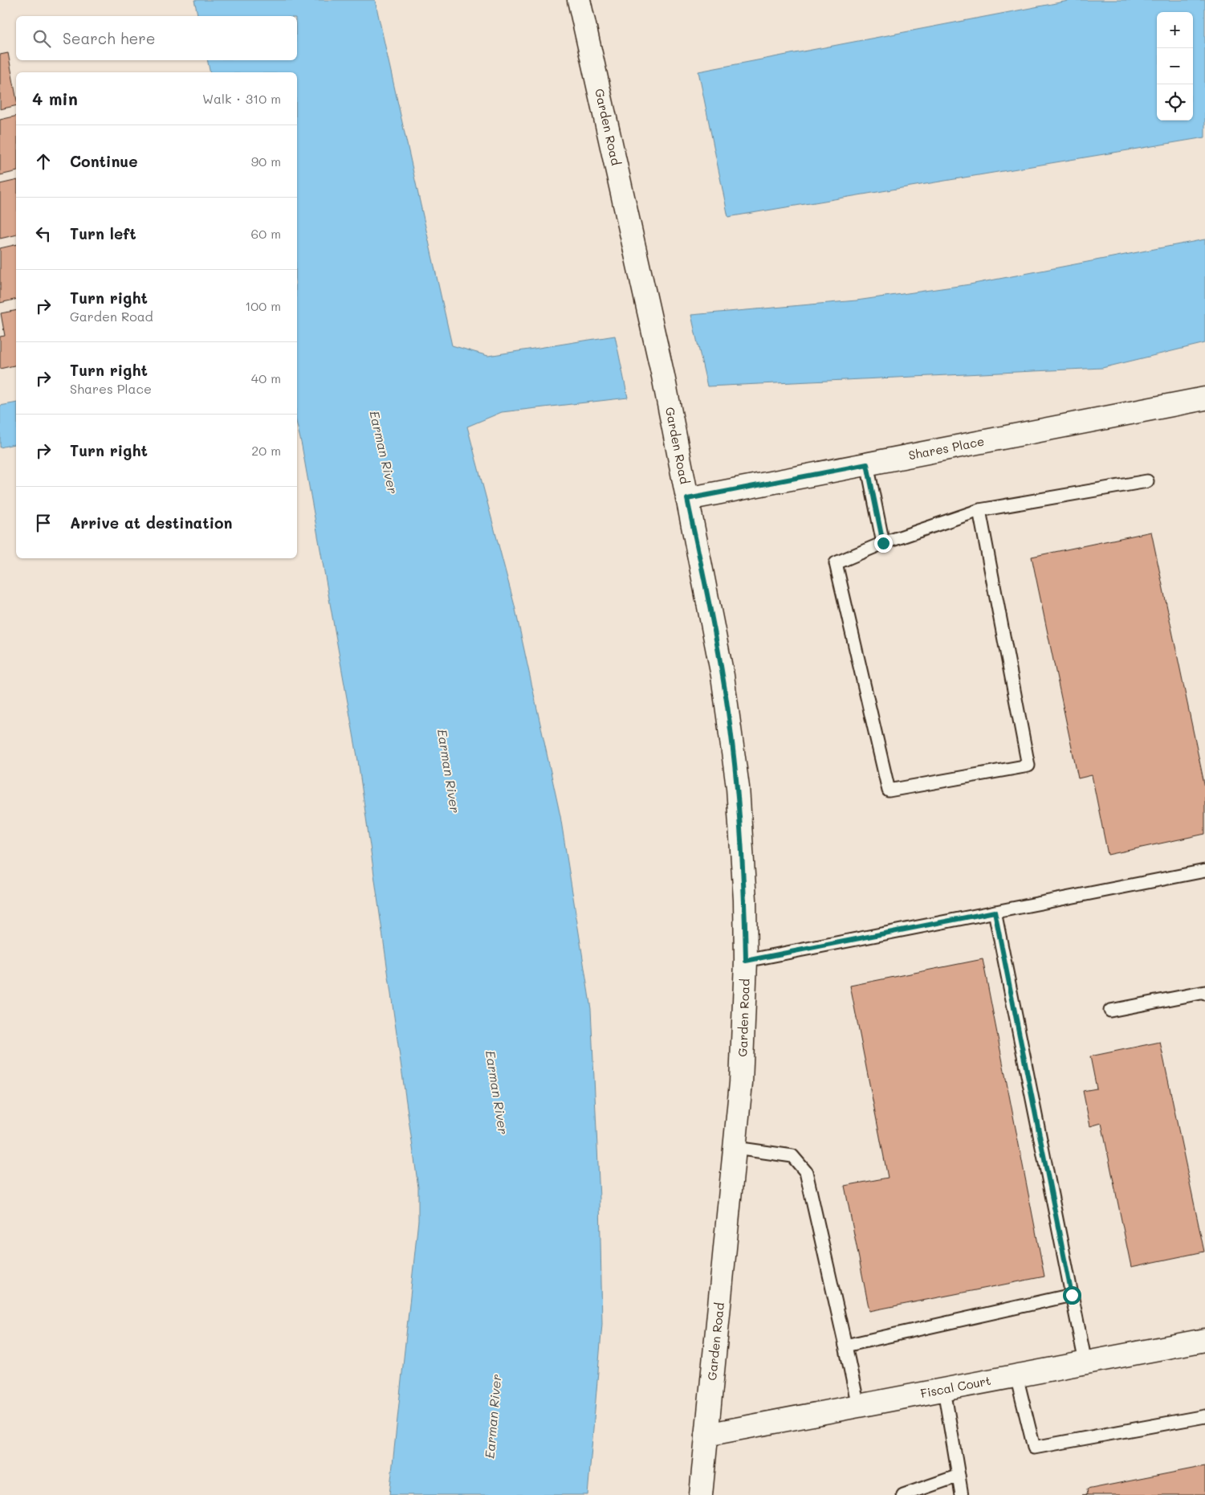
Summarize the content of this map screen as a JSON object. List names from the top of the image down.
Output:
{
  "streets": {
    "street": ["Garden Road", "Shares Place", "Fiscal Court"]
  },
  "crossings": [
    ["Garden Road", "Shares Place"],
    ["Garden Road", "Fiscal Court"]
  ],
  "water": ["Earman River"],
  "page": {
    "map_buttons": ["+", "−"],
    "search": "Search here",
    "heading": ["4 min", "Walk · 310 m"],
    "list": [
      ["Continue", "90 m"],
      ["Turn left", "60 m"],
      ["Turn right", "Garden Road", "100 m"],
      ["Turn right", "Shares Place", "40 m"],
      ["Turn right", "20 m"],
      "Arrive at destination"
    ]
  }
}
